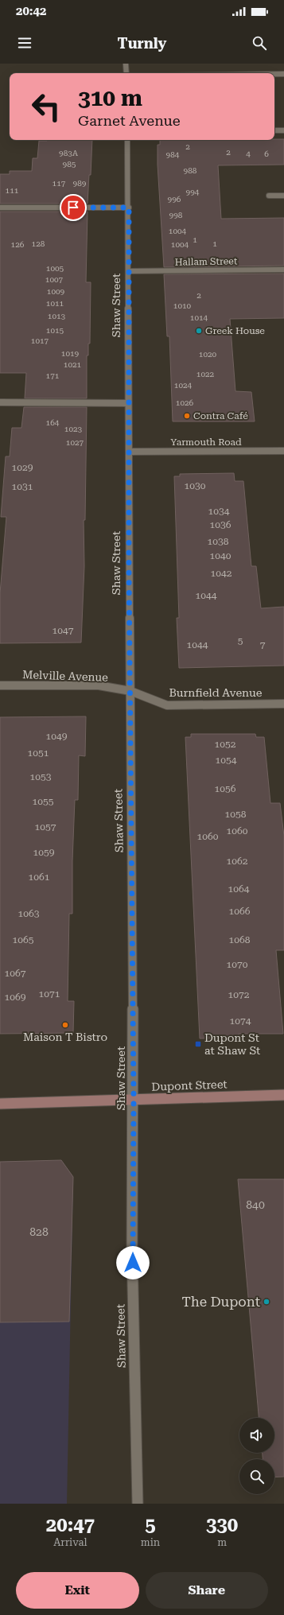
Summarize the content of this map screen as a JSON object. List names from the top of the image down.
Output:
{
  "streets": {
    "main road": ["Dupont Street"],
    "street": [
      "Hallam Street",
      "Shaw Street",
      "Yarmouth Road",
      "Melville Avenue",
      "Burnfield Avenue"
    ]
  },
  "crossings": [
    ["Hallam Street", "Shaw Street"],
    ["Shaw Street", "Yarmouth Road"],
    ["Shaw Street", "Melville Avenue"],
    ["Shaw Street", "Burnfield Avenue"],
    ["Shaw Street", "Dupont Street"],
    ["Melville Avenue", "Burnfield Avenue"]
  ],
  "places": {
    "other": [
      "Greek House",
      "Contra Café",
      "Maison T Bistro",
      "The Dupont"
    ],
    "transit": ["Dupont St at Shaw St"]
  },
  "house_numbers": [
    "2",
    "2",
    "983A",
    "4",
    "6",
    "984",
    "985",
    "988",
    "117",
    "989",
    "111",
    "994",
    "996",
    "998",
    "1004",
    "1",
    "128",
    "1",
    "126",
    "1004",
    "1005",
    "1007",
    "1009",
    "2",
    "1011",
    "1010",
    "1013",
    "1014",
    "1015",
    "1017",
    "1019",
    "1020",
    "1021",
    "1022",
    "171",
    "1024",
    "1026",
    "164",
    "1023",
    "1027",
    "1029",
    "1030",
    "1031",
    "1034",
    "1036",
    "1038",
    "1040",
    "1042",
    "1044",
    "1047",
    "5",
    "1044",
    "7",
    "1049",
    "1052",
    "1051",
    "1054",
    "1053",
    "1056",
    "1055",
    "1058",
    "1057",
    "1060",
    "1060",
    "1059",
    "1062",
    "1061",
    "1064",
    "1066",
    "1063",
    "1065",
    "1068",
    "1070",
    "1067",
    "1071",
    "1072",
    "1069",
    "1074",
    "840",
    "828"
  ],
  "page": {
    "status": "20:42",
    "header": "Turnly",
    "turn": ["310 m", "Garnet Avenue"],
    "eta": [
      "20:47",
      "Arrival",
      "5",
      "min",
      "330",
      "m"
    ],
    "buttons": ["Exit", "Share"]
  }
}
